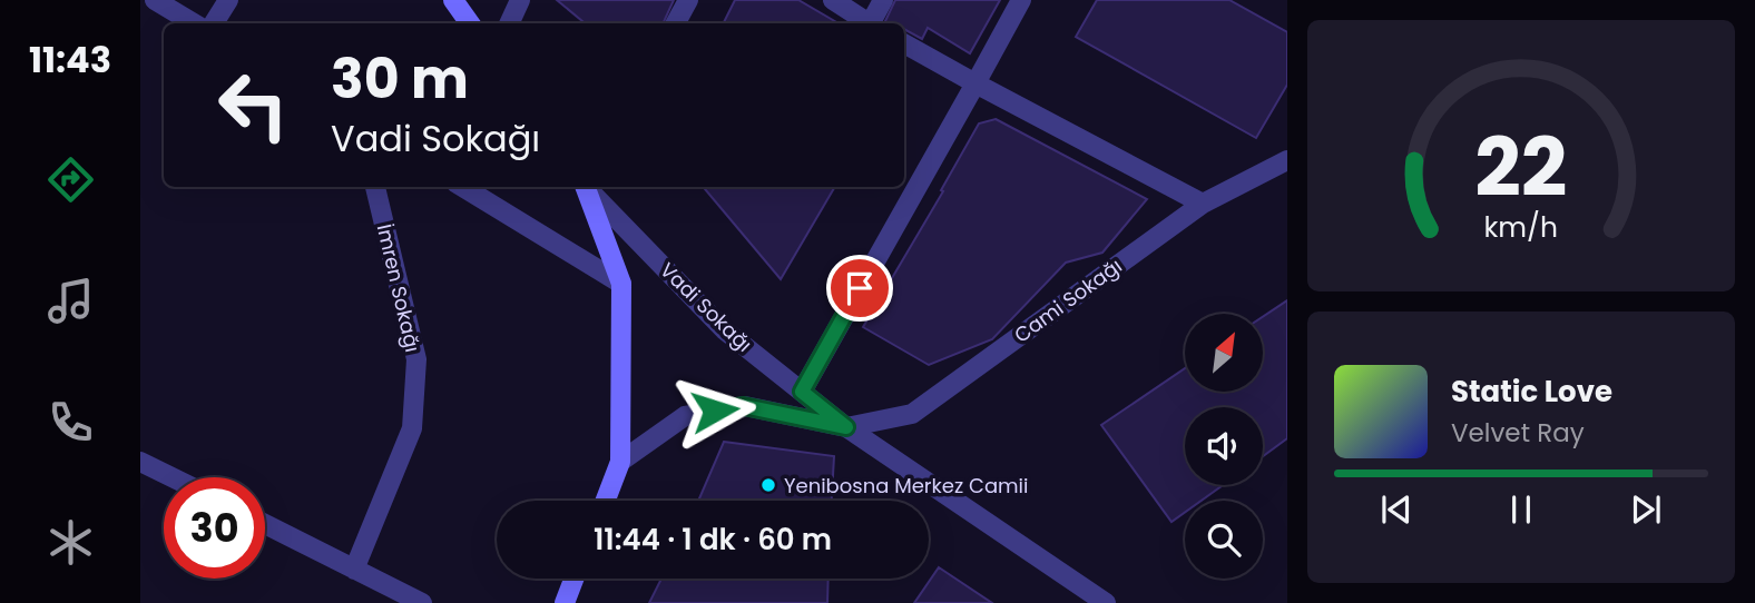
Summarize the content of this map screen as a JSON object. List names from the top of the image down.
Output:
{
  "streets": {
    "street": ["İmren Sokağı", "Cami Sokağı", "Vadi Sokağı"]
  },
  "crossings": [
    ["Cami Sokağı", "Vadi Sokağı"]
  ],
  "places": ["Yenibosna Merkez Camii"],
  "north": "top right",
  "page": {
    "tabs": "11:43",
    "turn": ["30 m", "Vadi Sokağı"],
    "song": ["Static Love", "Velvet Ray"],
    "limit": "30",
    "trip": "11:44 · 1 dk · 60 m",
    "gauge": ["22", "km/h"]
  }
}
